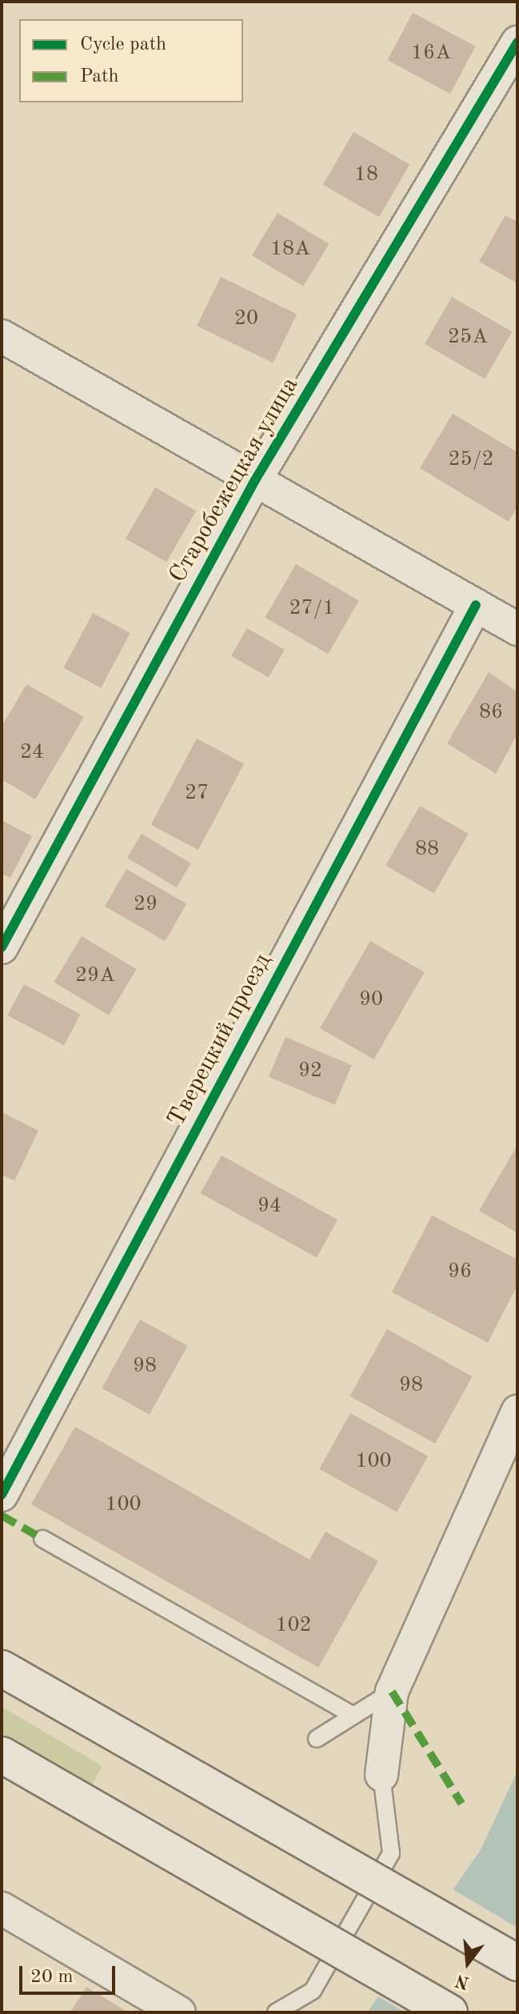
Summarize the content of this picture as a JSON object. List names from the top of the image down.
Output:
{
  "streets": {
    "street": ["Старобежецкая улица", "Тверецкий проезд"]
  },
  "house_numbers": [
    "16А",
    "18",
    "18А",
    "20",
    "25А",
    "25/2",
    "27/1",
    "86",
    "24",
    "27",
    "88",
    "29",
    "29А",
    "90",
    "92",
    "94",
    "96",
    "98",
    "98",
    "100",
    "100",
    "102"
  ],
  "legend": ["Cycle path", "Path"],
  "scale_bar": "20 m",
  "north": "bottom"
}
